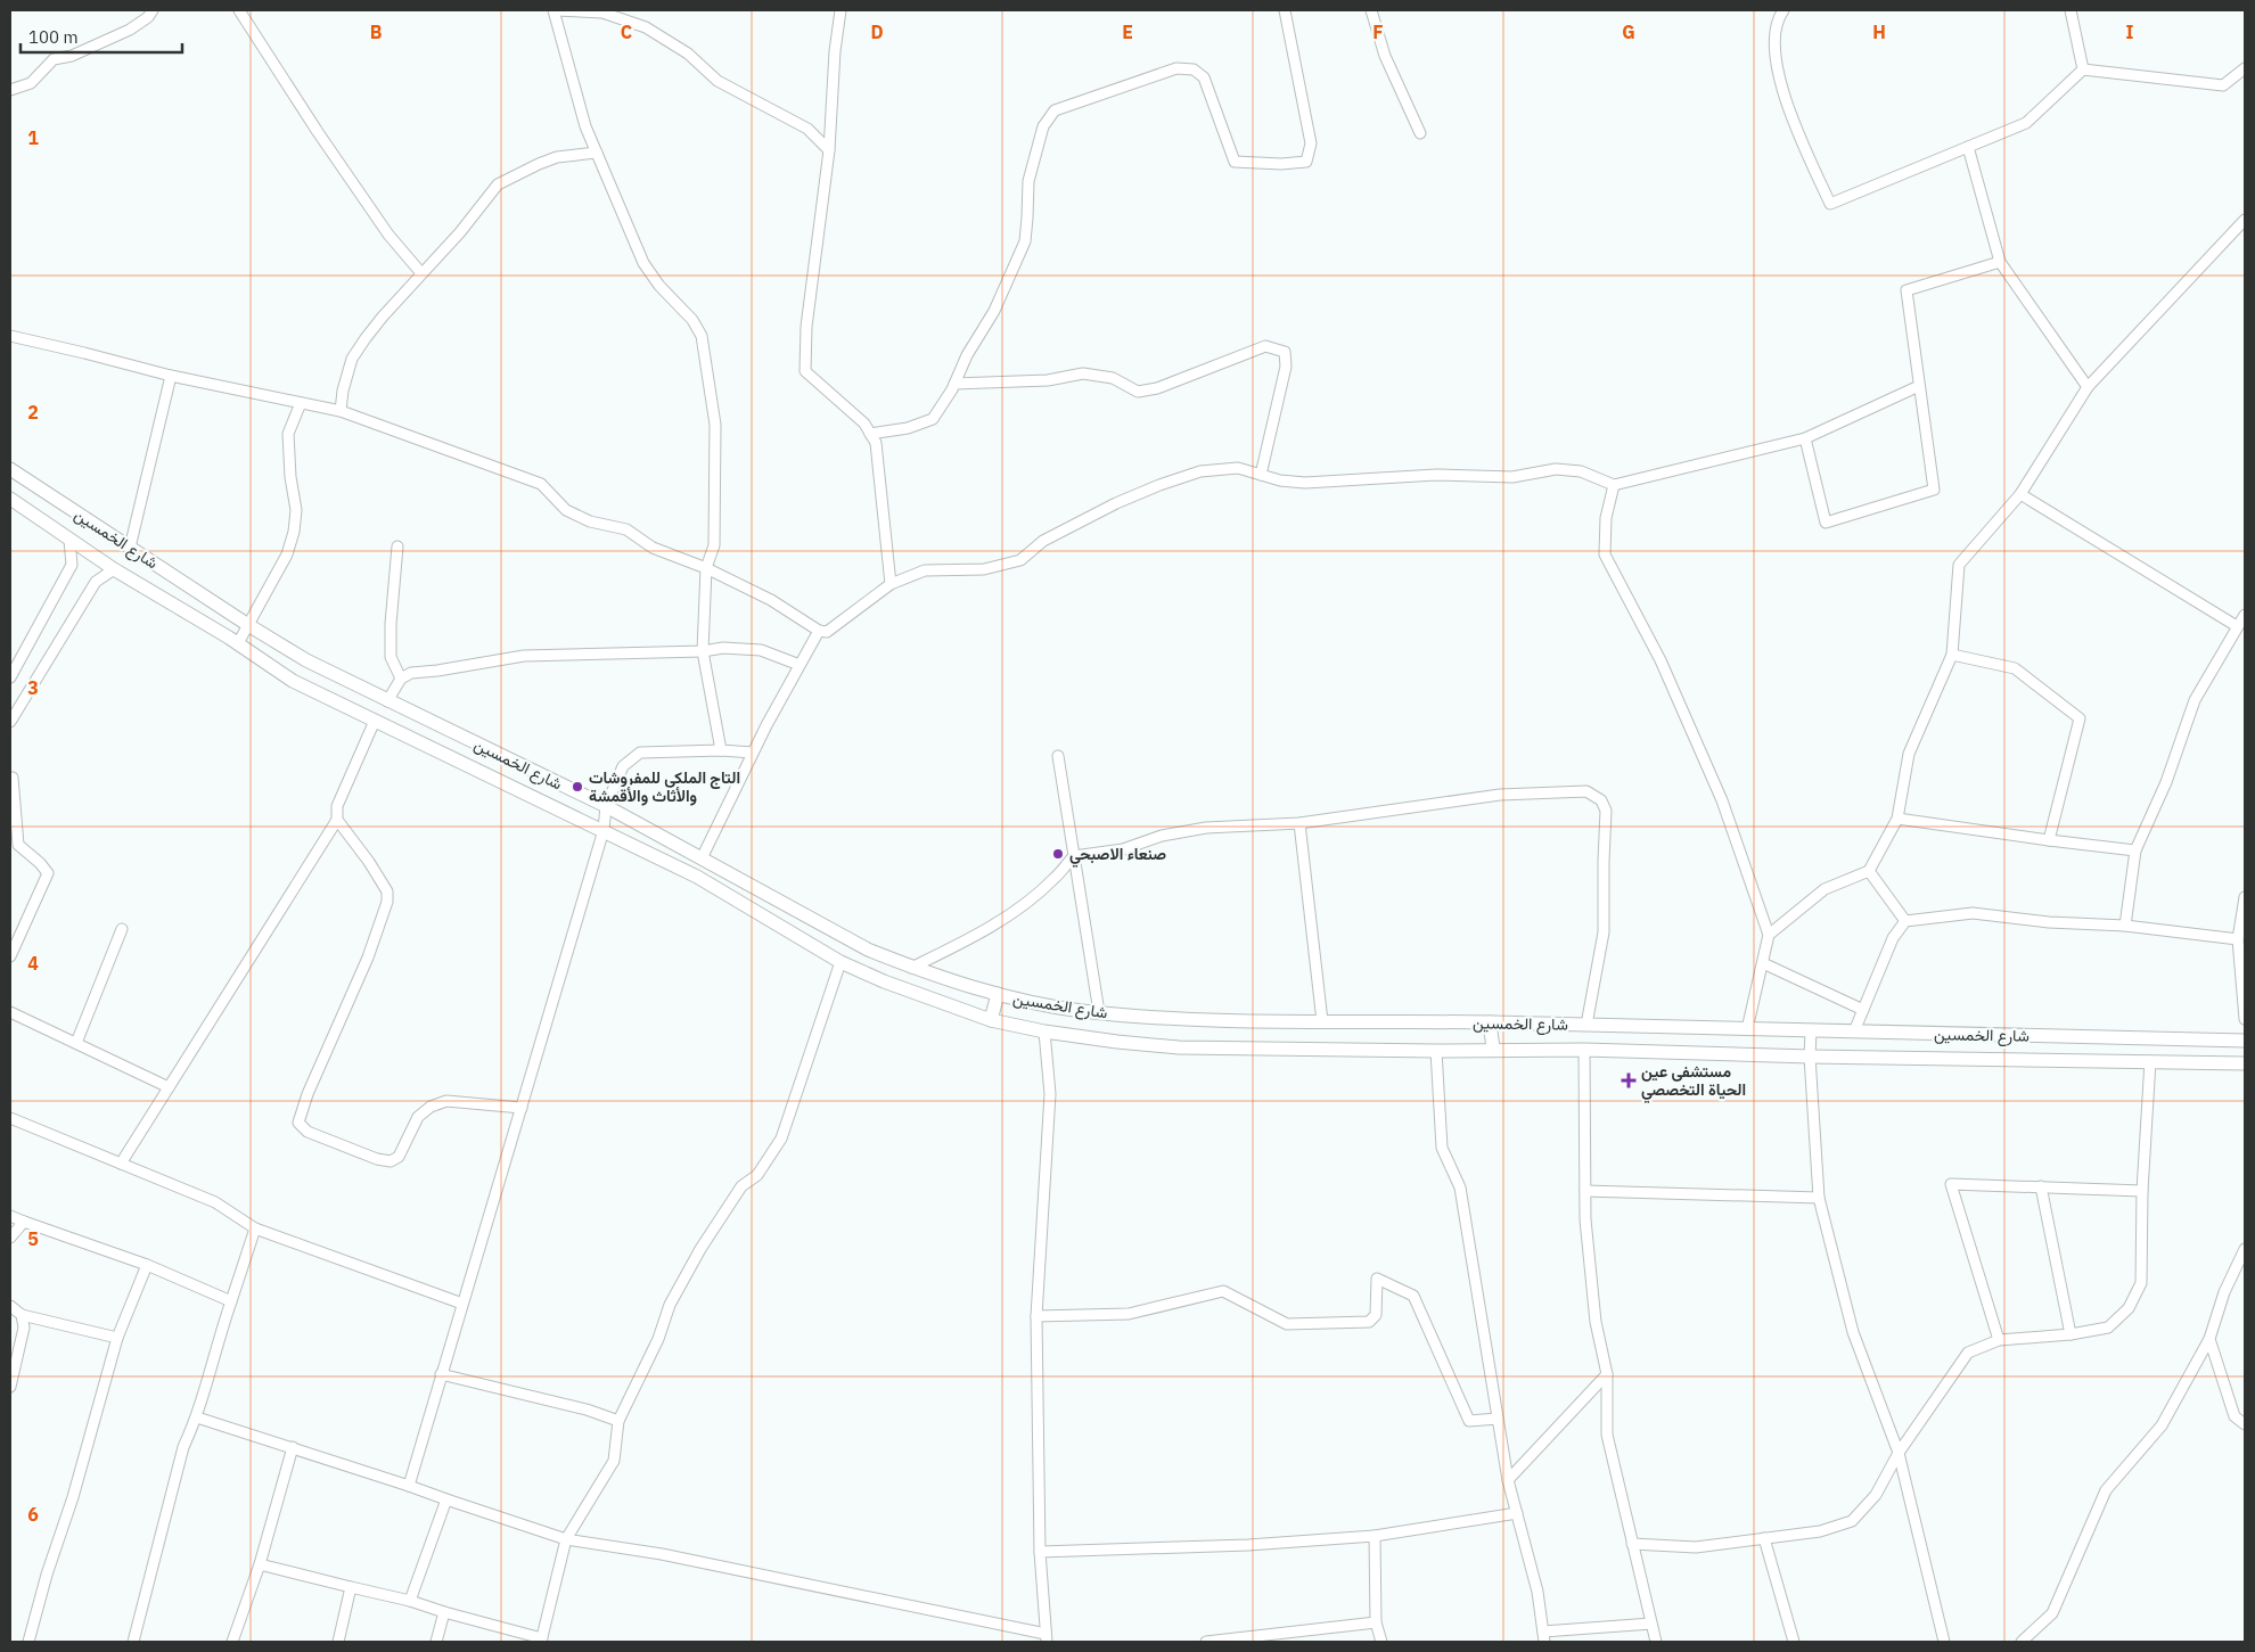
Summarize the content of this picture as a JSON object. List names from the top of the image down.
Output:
{
  "streets": {
    "main road": ["شارع الخمسين"]
  },
  "places": {
    "other": ["التاج الملكي للمفروشات والأثاث والأقمشة", "صنعاء الاصبحي"],
    "health": ["مستشفى عين الحياة التخصصي"]
  },
  "scale_bar": "100 m",
  "grid": {
    "columns": [
      "B",
      "C",
      "D",
      "E",
      "F",
      "G",
      "H",
      "I"
    ],
    "rows": [
      "1",
      "2",
      "3",
      "4",
      "5",
      "6"
    ]
  }
}
